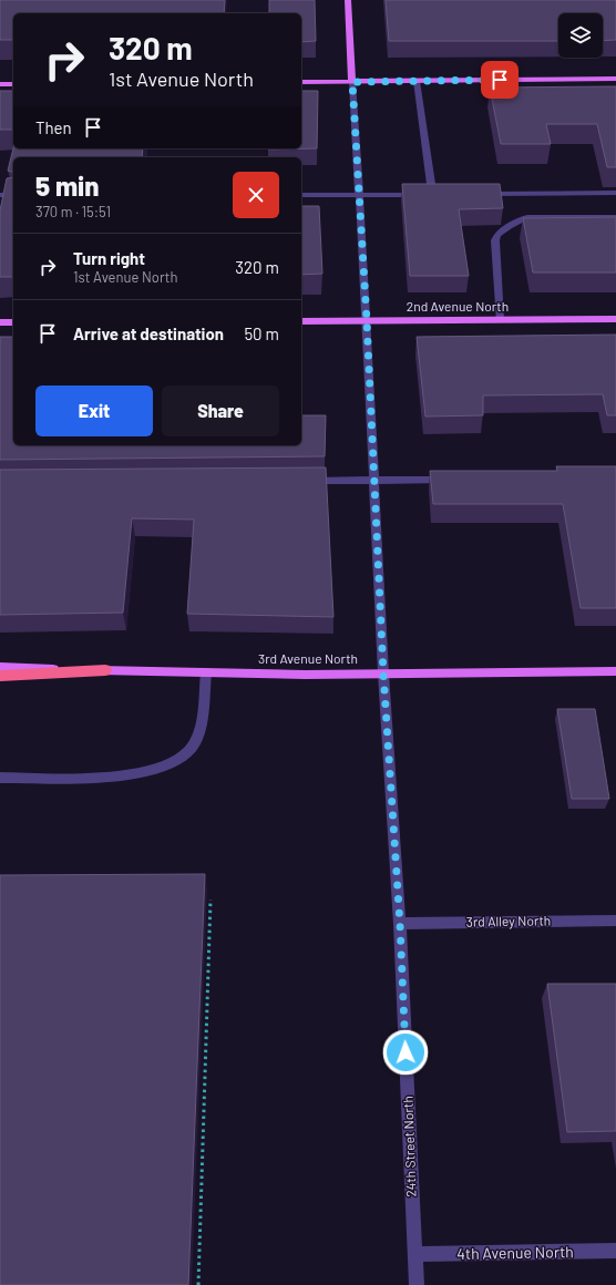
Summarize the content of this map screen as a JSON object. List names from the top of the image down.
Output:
{
  "streets": {
    "main road": ["2nd Avenue North", "3rd Avenue North", "24th Street North"],
    "street": ["3rd Alley North", "4th Avenue North"]
  },
  "crossings": [
    ["2nd Avenue North", "24th Street North"],
    ["3rd Avenue North", "24th Street North"],
    ["3rd Alley North", "24th Street North"],
    ["24th Street North", "4th Avenue North"]
  ],
  "page": {
    "turn": ["320 m", "1st Avenue North"],
    "then": "Then",
    "heading": ["5 min", "370 m · 15:51"],
    "list": [
      {
        "name": "Turn right",
        "note": "1st Avenue North",
        "value": "320 m"
      },
      {
        "name": "Arrive at destination",
        "value": "50 m"
      }
    ],
    "buttons": ["Exit", "Share"]
  }
}
